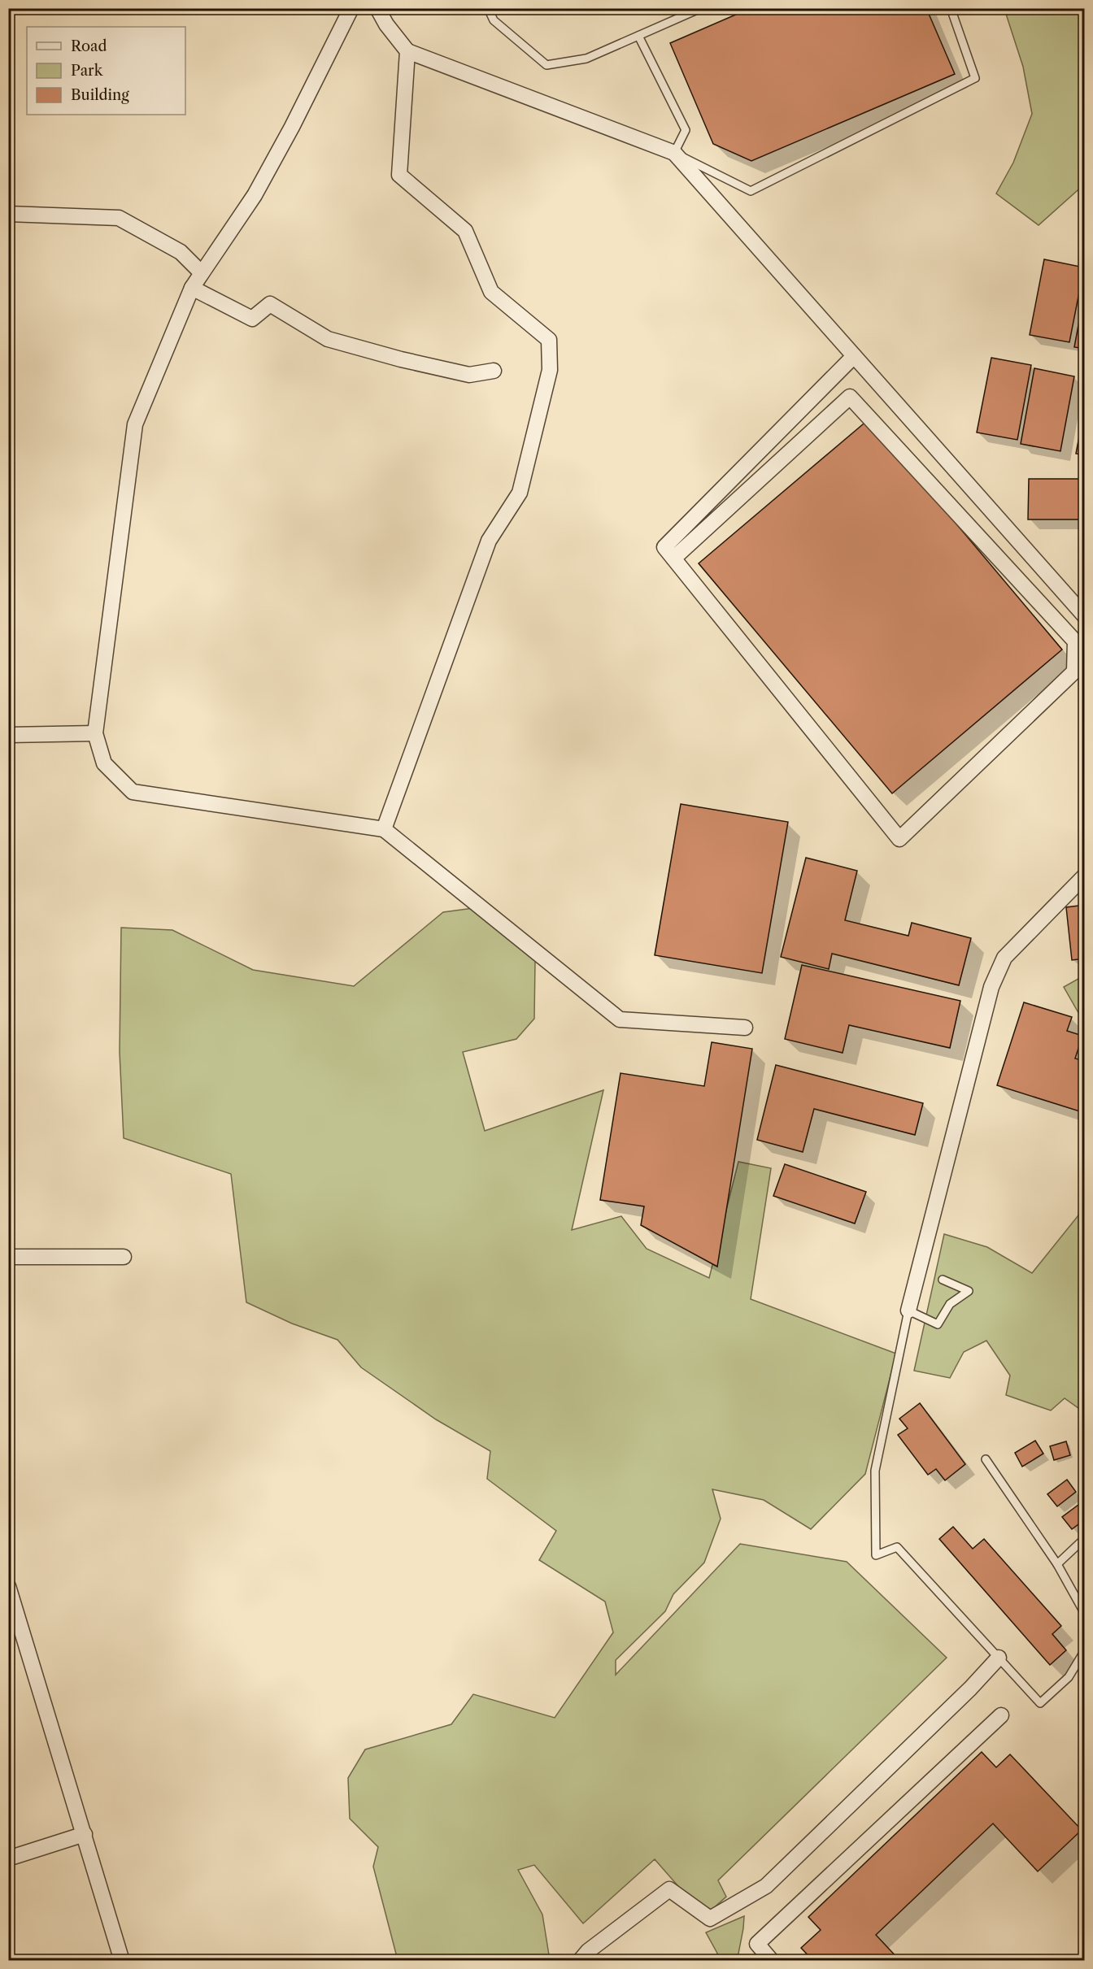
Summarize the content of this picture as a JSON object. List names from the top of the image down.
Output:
{
  "legend": ["Road", "Park", "Building"]
}
